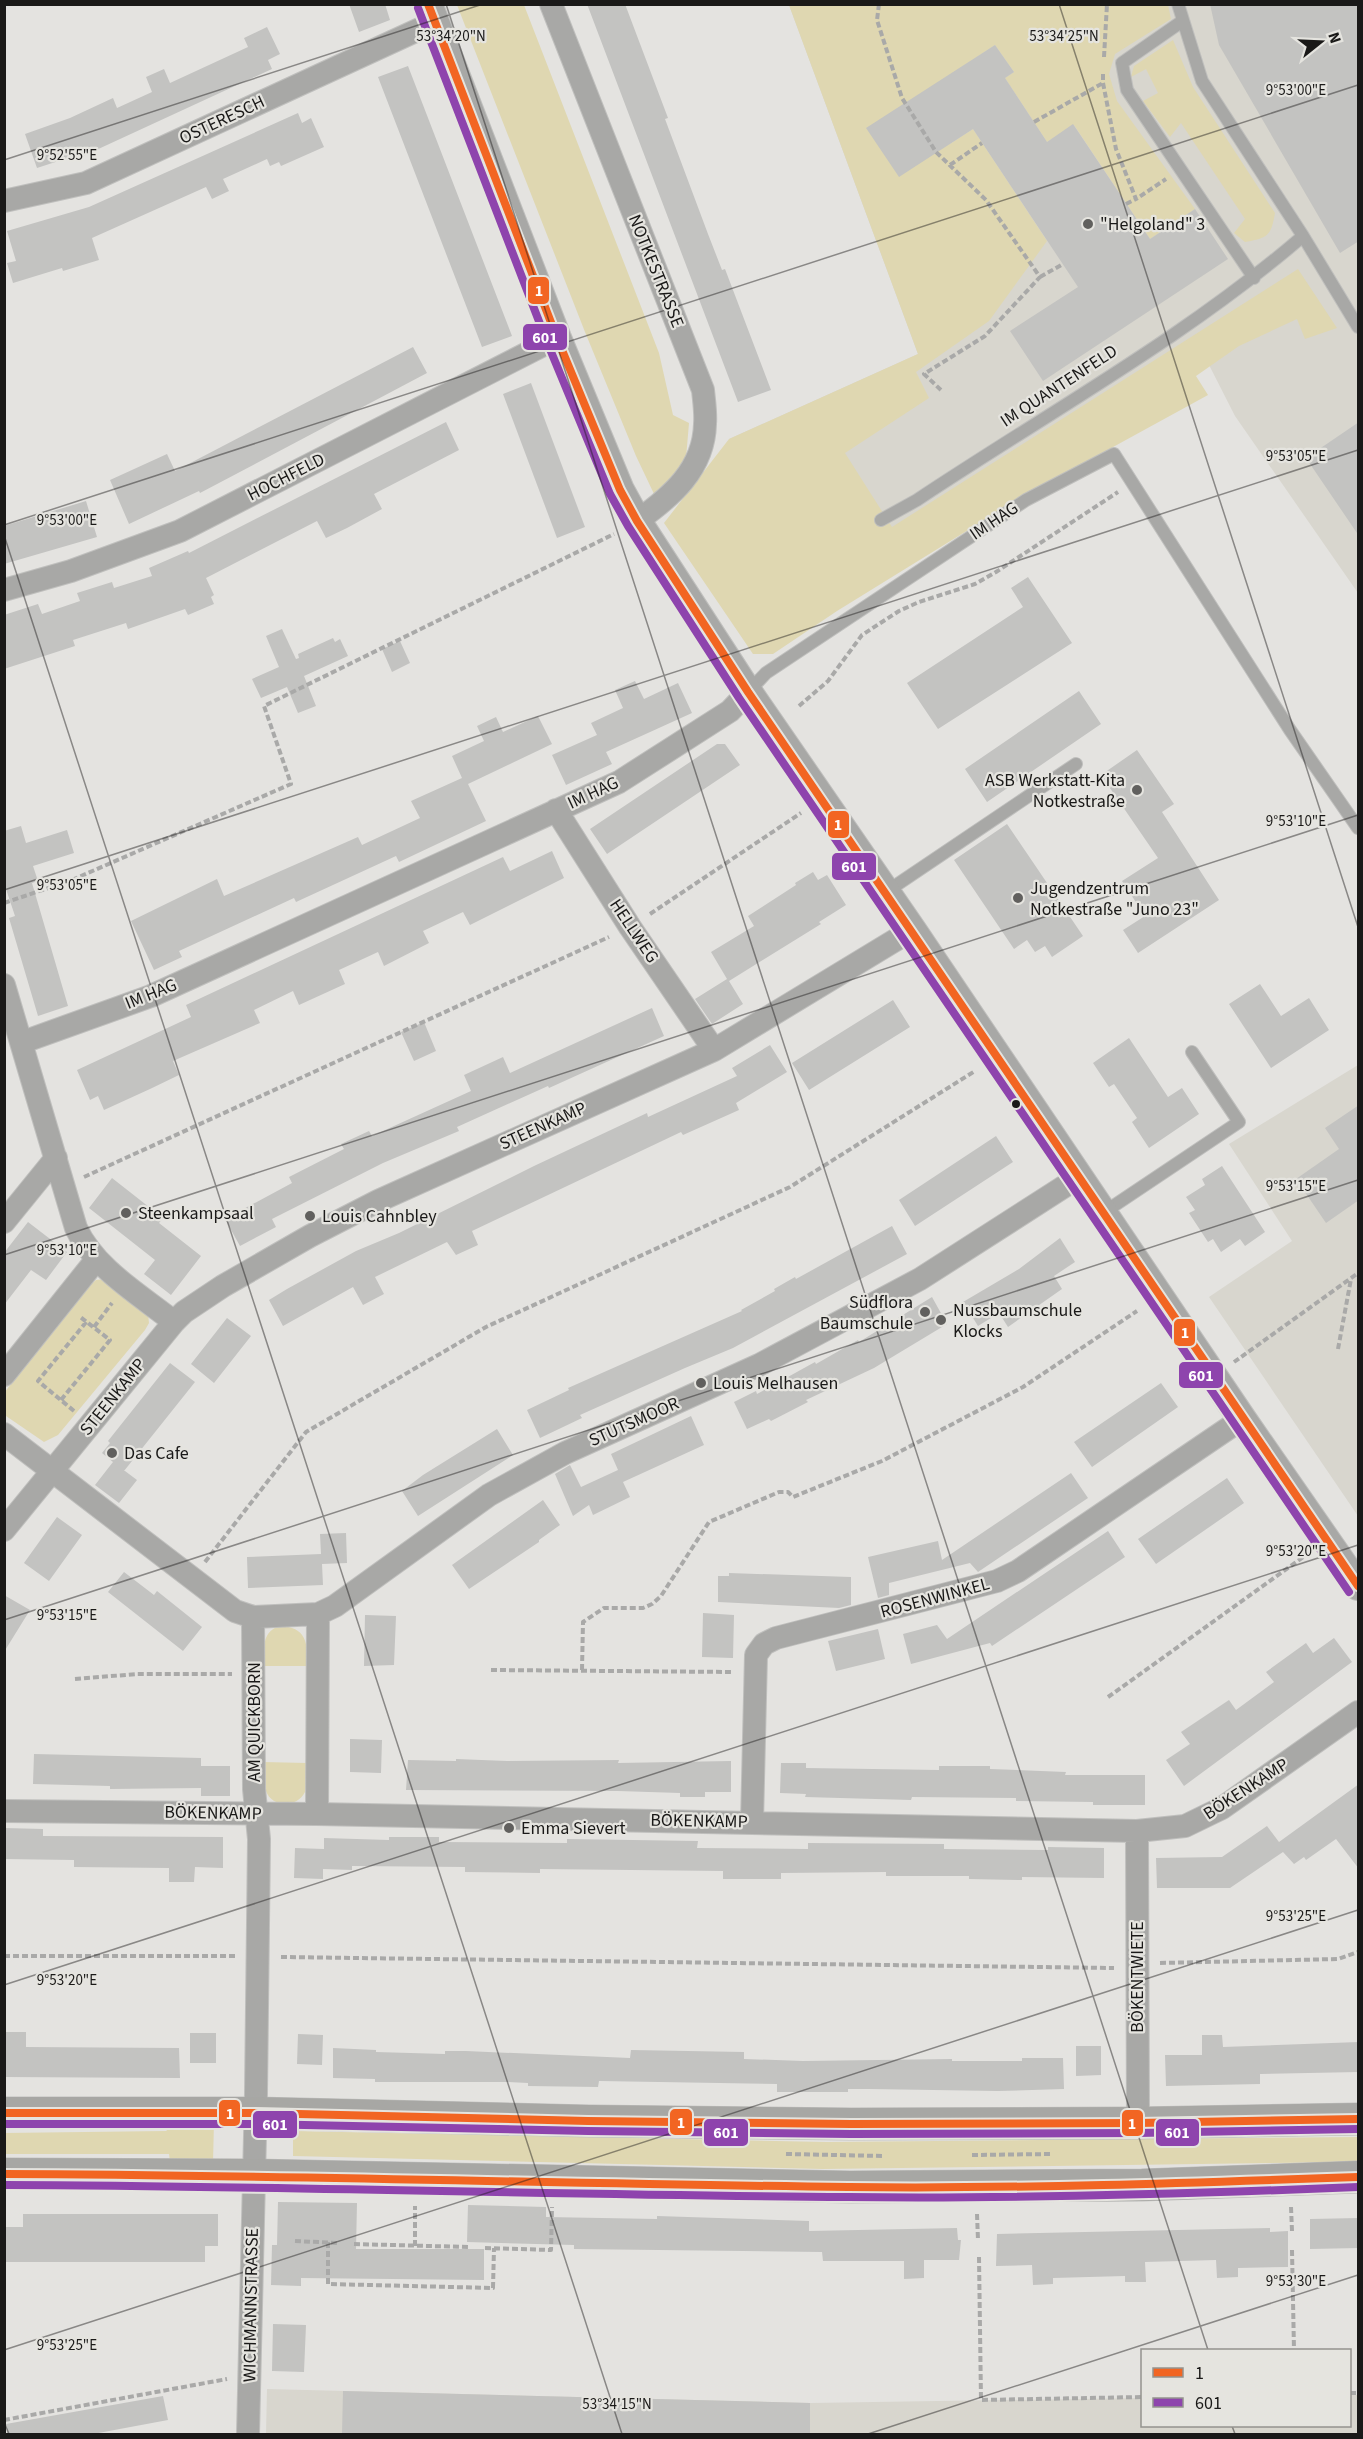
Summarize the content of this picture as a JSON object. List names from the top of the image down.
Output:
{
  "streets": {
    "street": [
      "OSTERESCH",
      "NOTKESTRASSE",
      "HOCHFELD",
      "IM HAG",
      "HELLWEG",
      "STEENKAMP",
      "STUTSMOOR",
      "ROSENWINKEL",
      "AM QUICKBORN",
      "BÖKENKAMP",
      "BÖKENTWIETE",
      "WICHMANNSTRASSE"
    ],
    "lane": ["IM QUANTENFELD"]
  },
  "crossings": [
    ["IM HAG", "HELLWEG"],
    ["HELLWEG", "STEENKAMP"],
    ["STUTSMOOR", "AM QUICKBORN"],
    ["ROSENWINKEL", "BÖKENKAMP"],
    ["AM QUICKBORN", "BÖKENKAMP"],
    ["AM QUICKBORN", "WICHMANNSTRASSE"],
    ["BÖKENKAMP", "BÖKENTWIETE"]
  ],
  "places": [
    "\"Helgoland\" 3",
    "ASB Werkstatt-Kita Notkestraße",
    "Jugendzentrum Notkestraße \"Juno 23\"",
    "Steenkampsaal",
    "Louis Cahnbley",
    "Südflora Baumschule",
    "Nussbaumschule Klocks",
    "Louis Melhausen",
    "Das Cafe",
    "Emma Sievert"
  ],
  "lines": ["transit line 1", "transit line 601"],
  "legend": ["1", "601"],
  "north": "right",
  "coordinates": [
    "53°34'20\"N",
    "53°34'25\"N",
    "9°53'00\"E",
    "9°52'55\"E",
    "9°53'05\"E",
    "9°53'10\"E",
    "9°53'15\"E",
    "9°53'20\"E",
    "9°53'25\"E",
    "9°53'30\"E",
    "53°34'15\"N"
  ]
}
